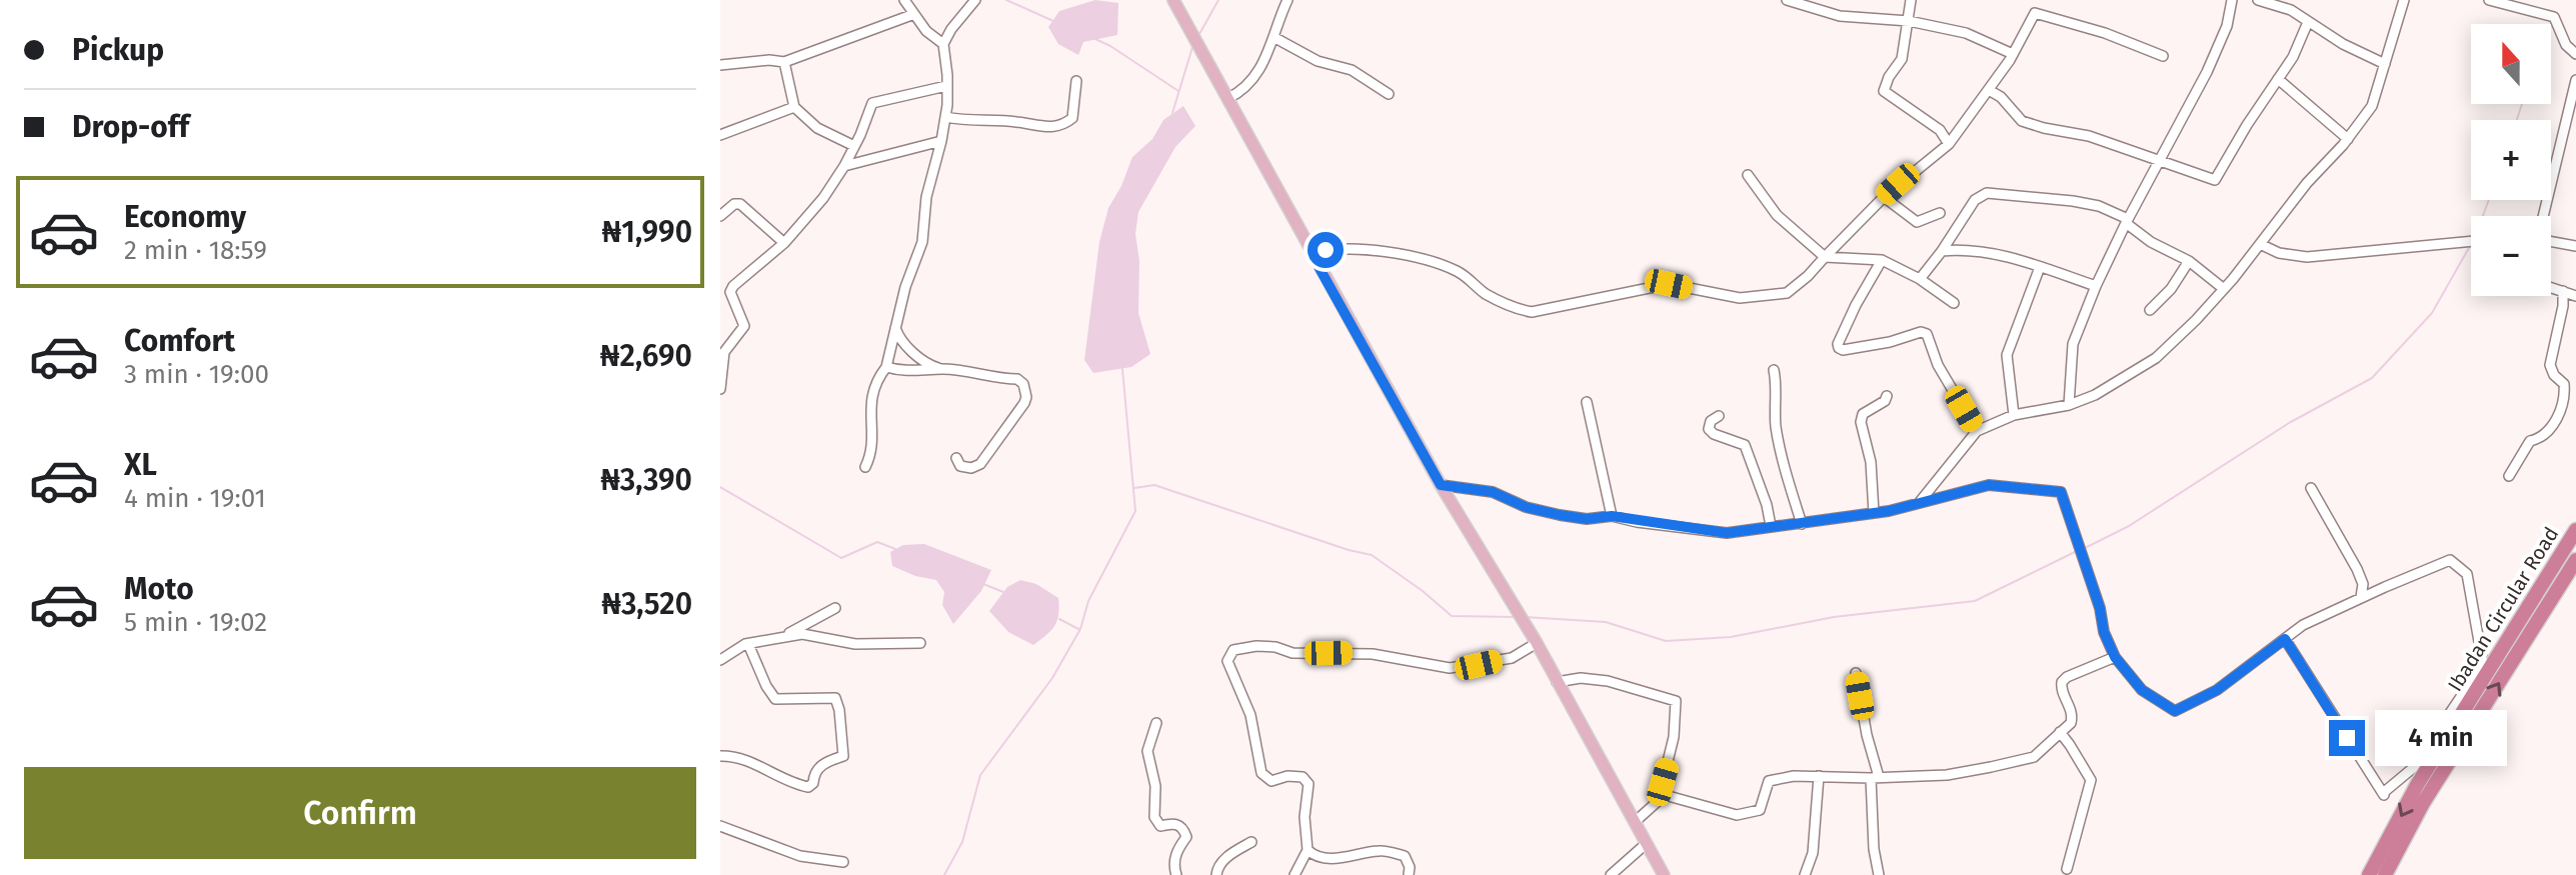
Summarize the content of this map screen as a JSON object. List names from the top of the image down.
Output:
{
  "streets": {
    "highway": ["Ibadan Circular Road"]
  },
  "north": "top",
  "page": {
    "banner": ["Pickup", "Drop-off"],
    "map_buttons": ["+", "−"],
    "list": [
      {
        "name": "Economy",
        "note": "2 min · 18:59",
        "value": "₦1,990"
      },
      {
        "name": "Comfort",
        "note": "3 min · 19:00",
        "value": "₦2,690"
      },
      {
        "name": "XL",
        "note": "4 min · 19:01",
        "value": "₦3,390"
      },
      {
        "name": "Moto",
        "note": "5 min · 19:02",
        "value": "₦3,520"
      }
    ],
    "bubble": "4 min",
    "buttons": "Confirm"
  }
}
